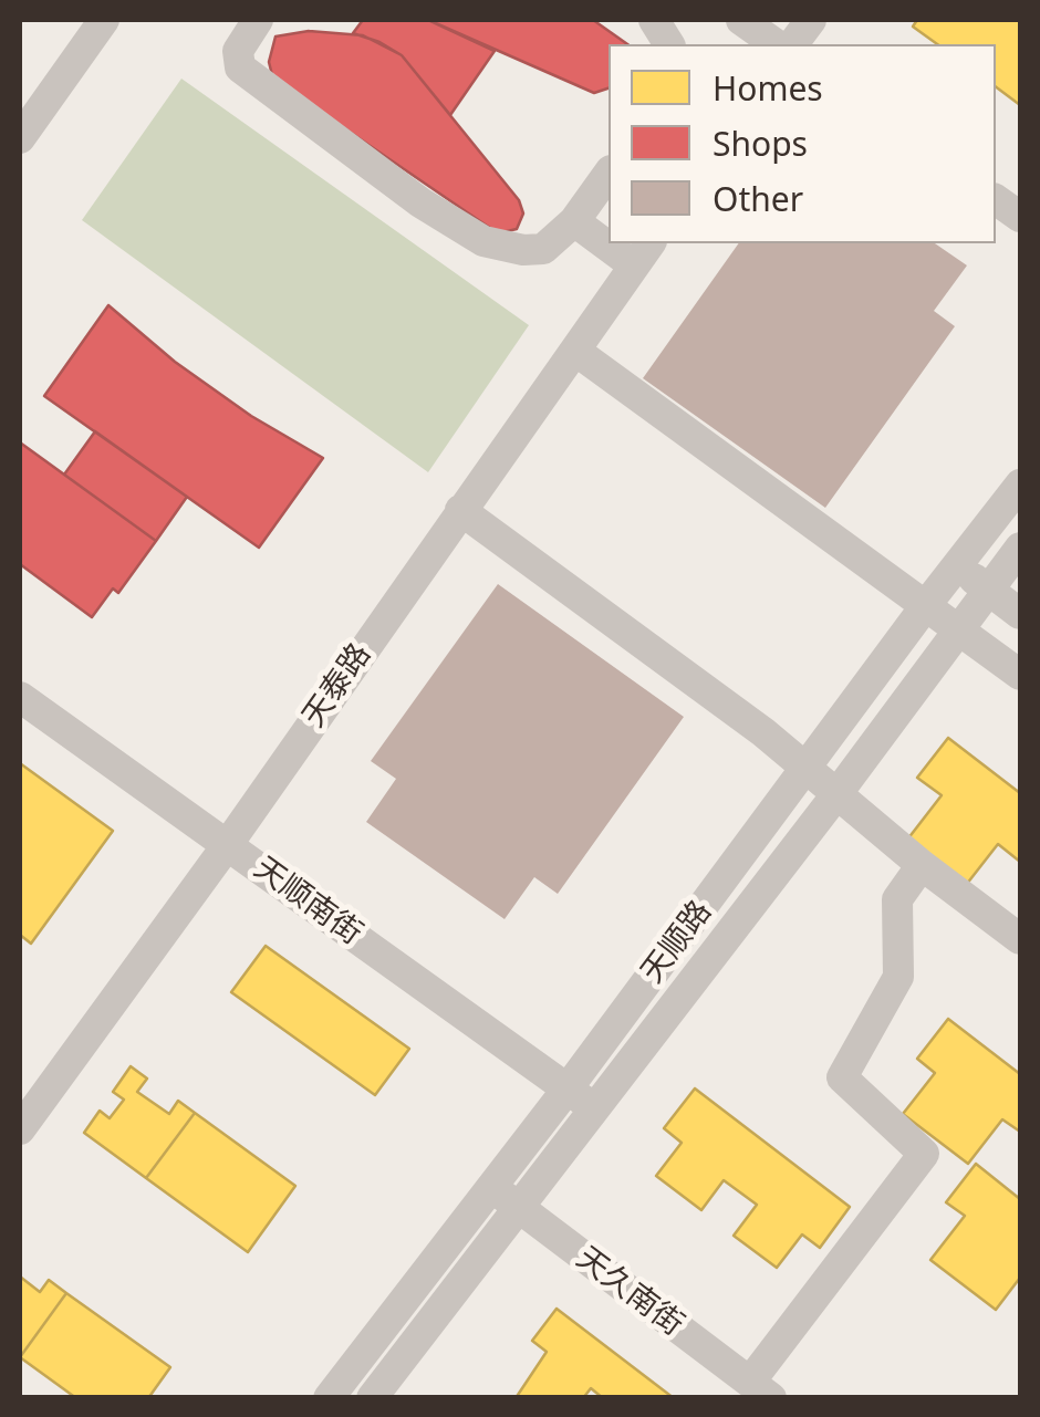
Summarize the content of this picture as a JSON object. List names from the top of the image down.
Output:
{
  "streets": {
    "street": [
      "天泰路",
      "天顺南街",
      "天顺路",
      "天久南街"
    ]
  },
  "crossings": [
    ["天泰路", "天顺南街"],
    ["天顺南街", "天顺路"],
    ["天顺路", "天久南街"]
  ],
  "legend": ["Homes", "Shops", "Other"]
}
